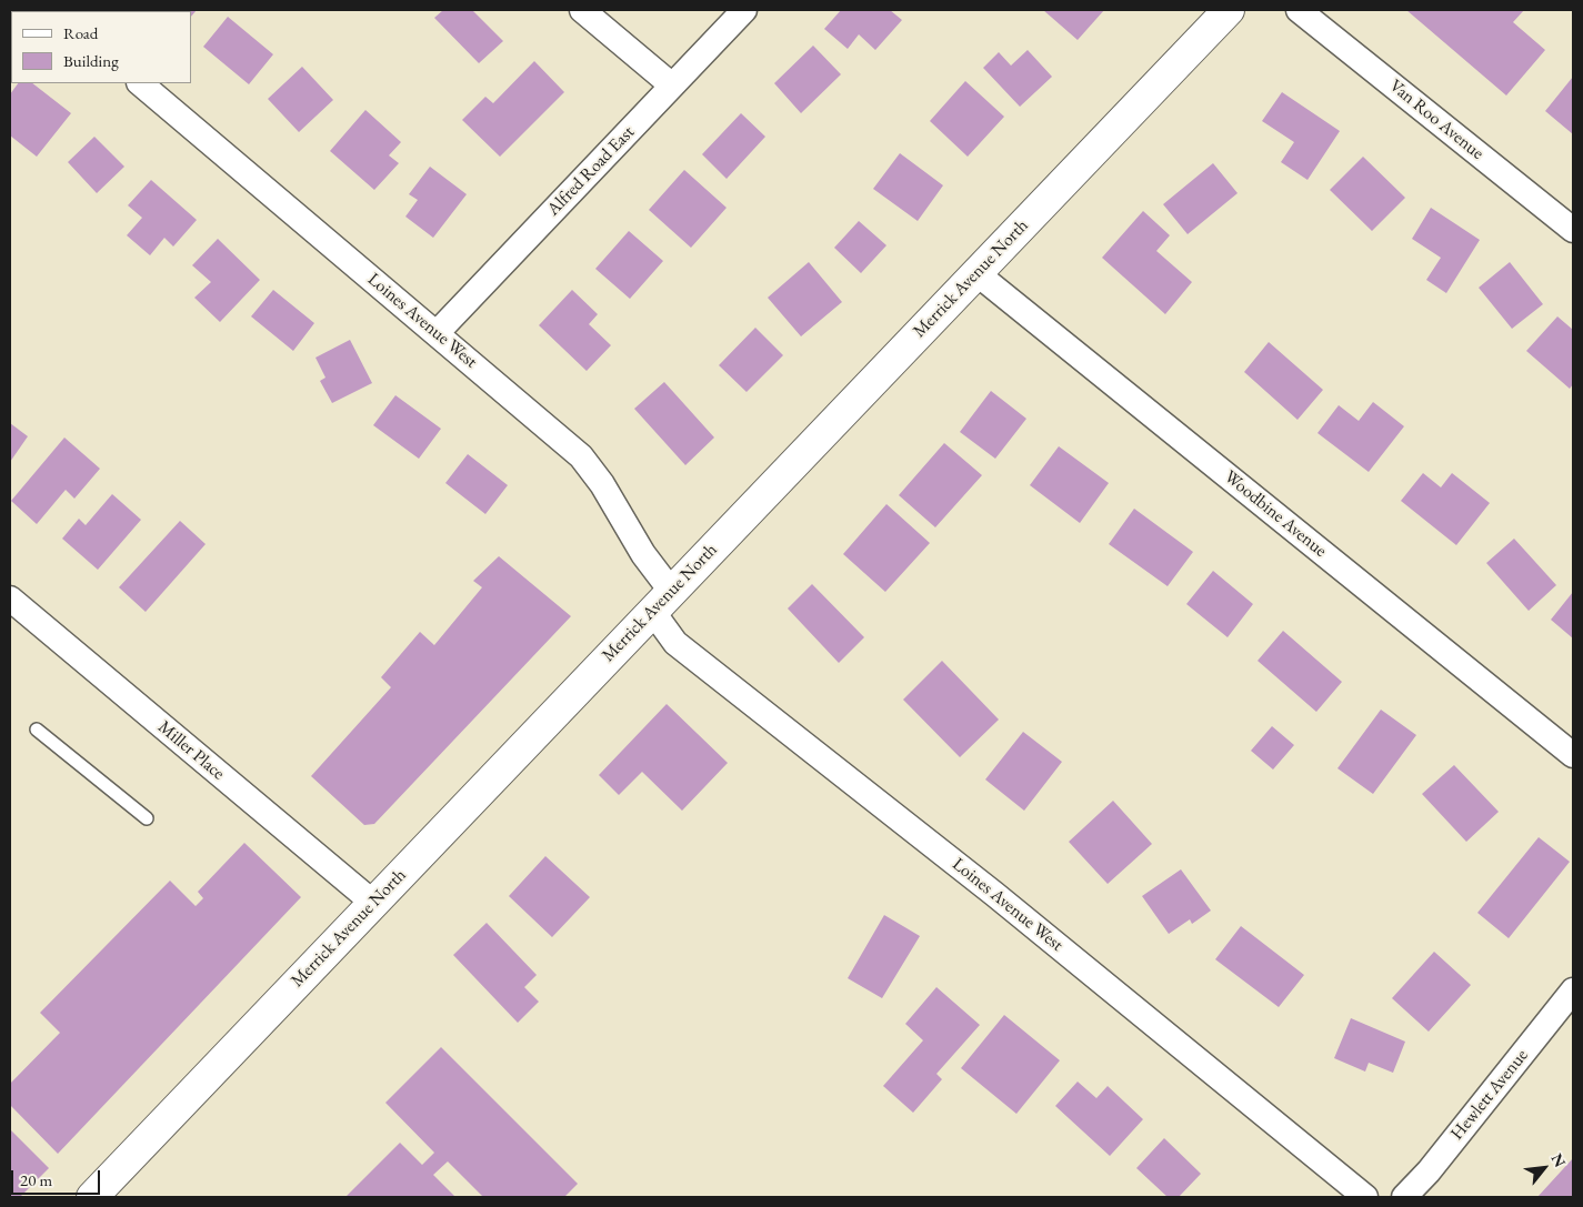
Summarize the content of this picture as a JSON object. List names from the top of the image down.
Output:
{
  "streets": {
    "main road": ["Merrick Avenue North"],
    "street": [
      "Van Roo Avenue",
      "Alfred Road East",
      "Loines Avenue West",
      "Woodbine Avenue",
      "Miller Place",
      "Hewlett Avenue"
    ]
  },
  "crossings": [
    ["Alfred Road East", "Loines Avenue West"],
    ["Merrick Avenue North", "Loines Avenue West"],
    ["Merrick Avenue North", "Woodbine Avenue"],
    ["Merrick Avenue North", "Miller Place"]
  ],
  "legend": ["Road", "Building"],
  "scale_bar": "20 m",
  "north": "top right"
}
